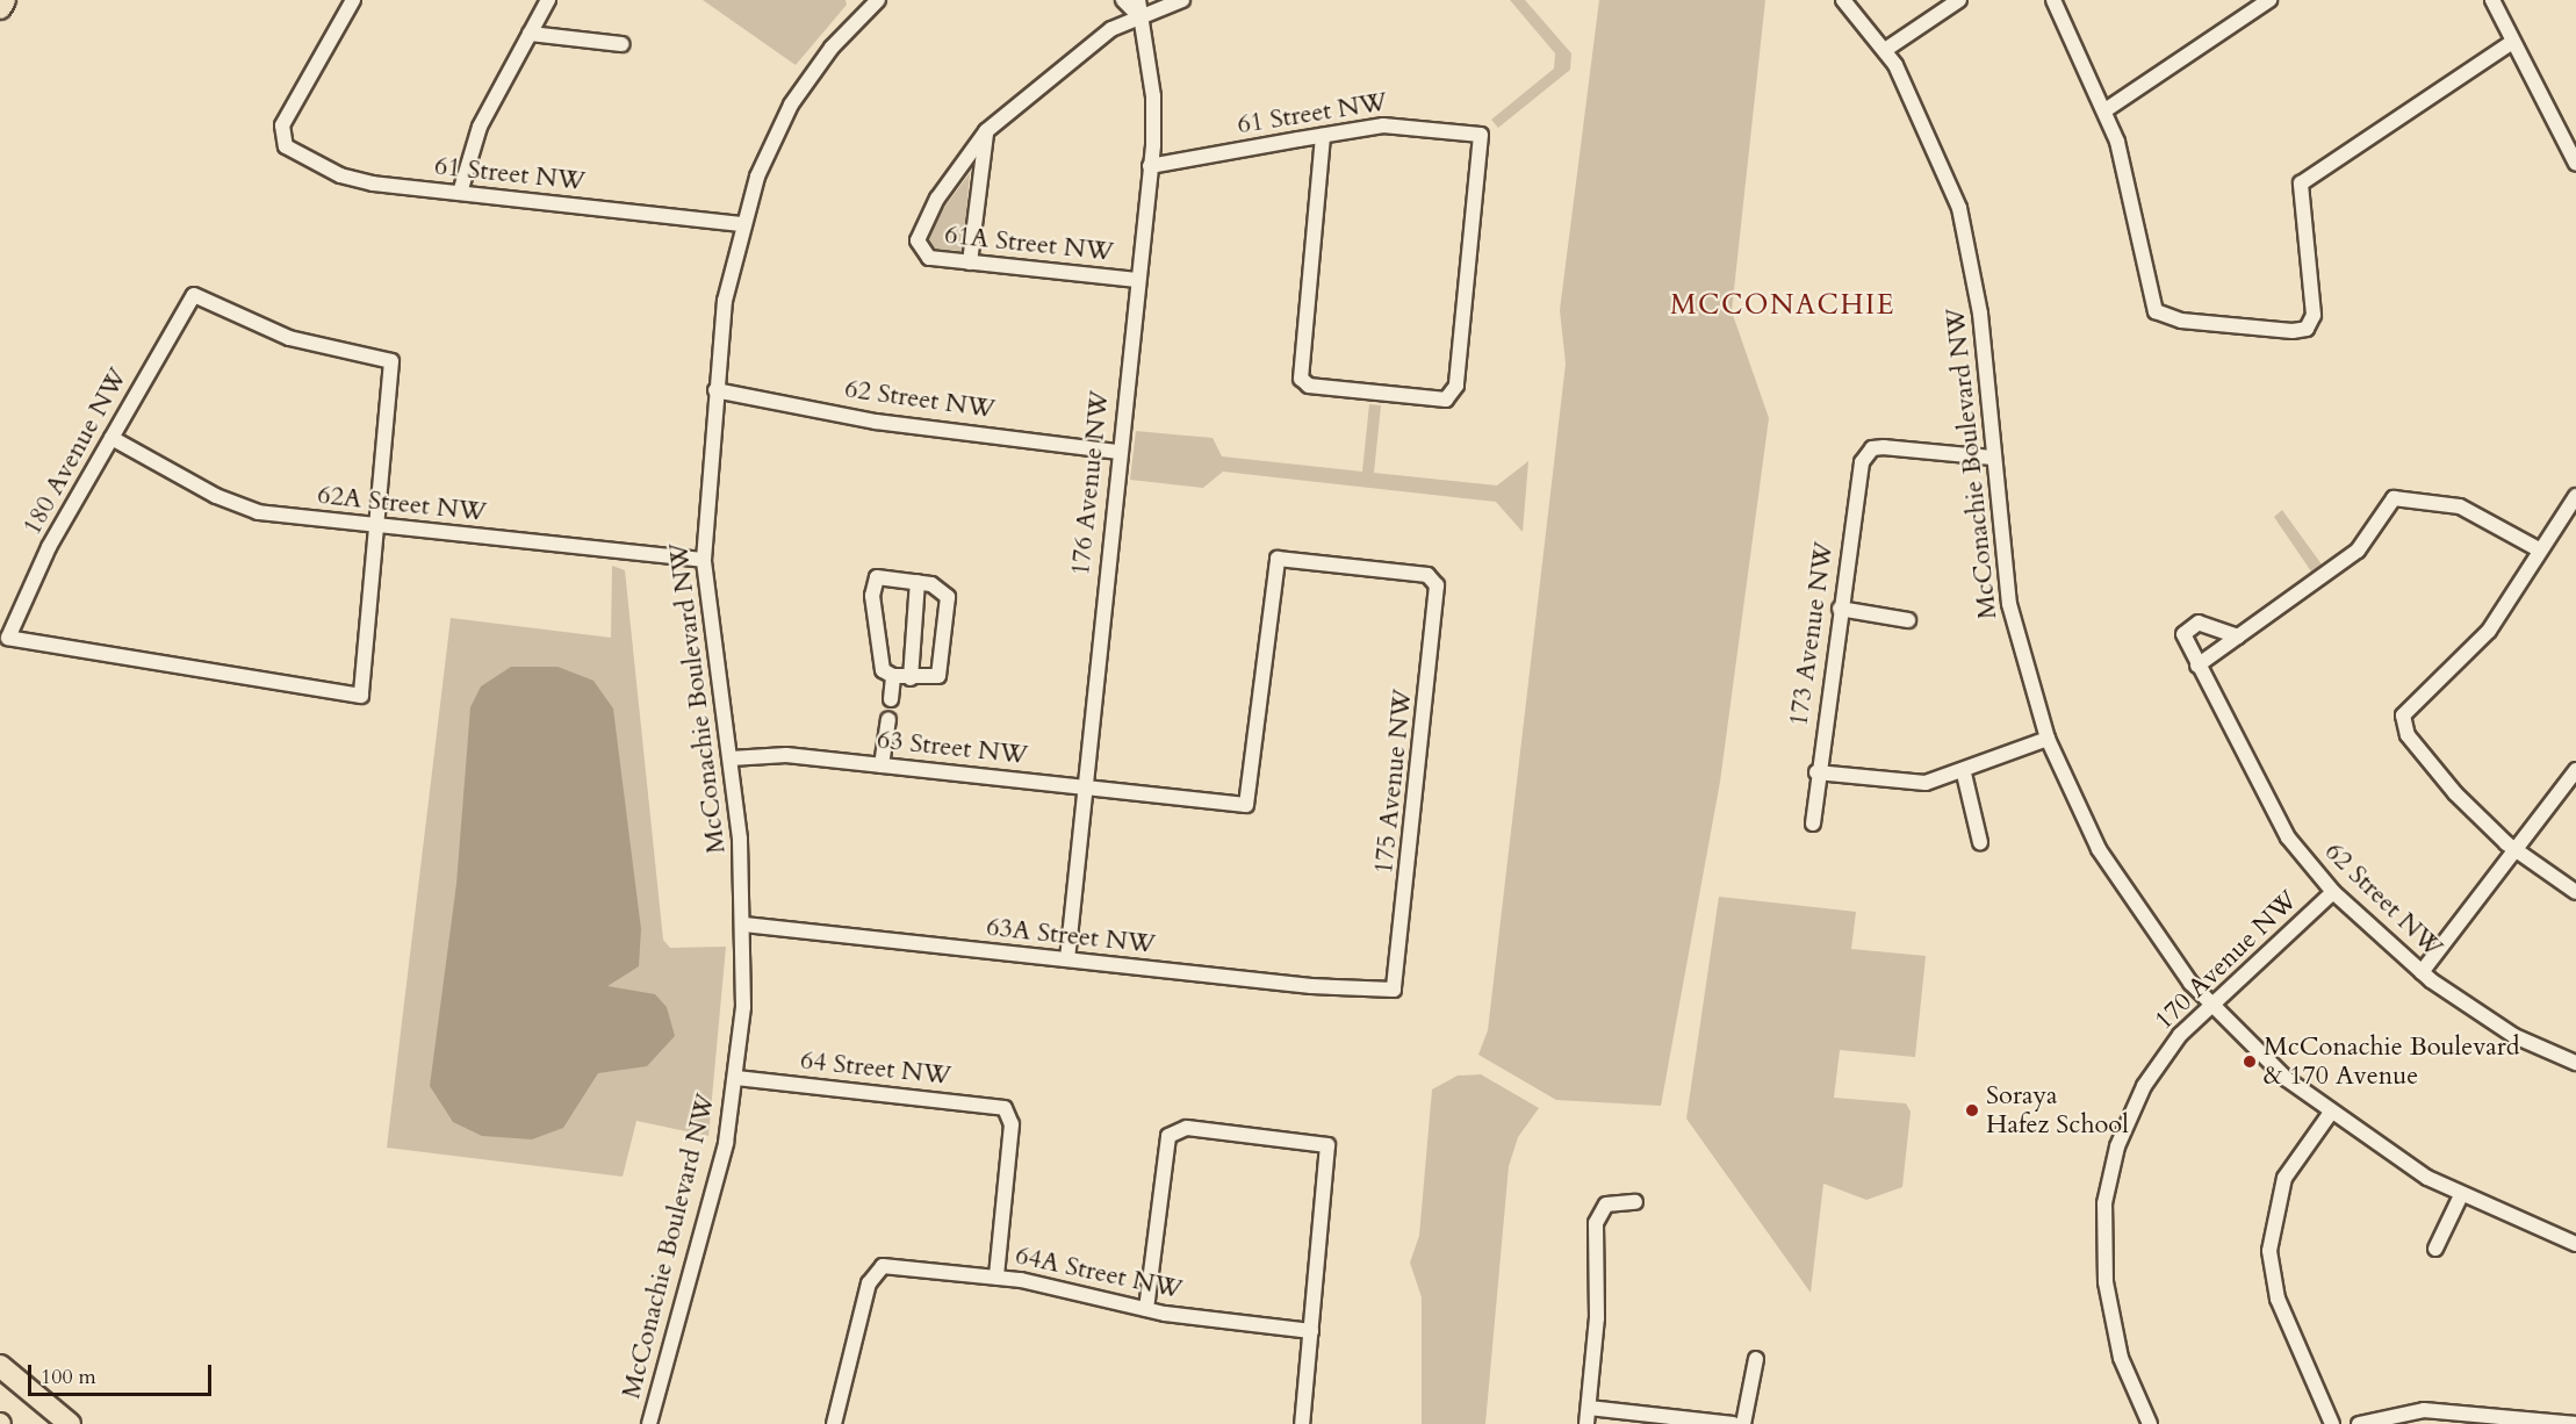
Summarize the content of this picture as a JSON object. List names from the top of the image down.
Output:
{
  "streets": {
    "street": [
      "61 Street NW",
      "61A Street NW",
      "62 Street NW",
      "180 Avenue NW",
      "McConachie Boulevard NW",
      "176 Avenue NW",
      "62A Street NW",
      "173 Avenue NW",
      "63 Street NW",
      "175 Avenue NW",
      "63A Street NW",
      "170 Avenue NW",
      "64 Street NW",
      "64A Street NW"
    ]
  },
  "crossings": [
    ["61 Street NW", "McConachie Boulevard NW"],
    ["61 Street NW", "176 Avenue NW"],
    ["61A Street NW", "176 Avenue NW"],
    ["62 Street NW", "McConachie Boulevard NW"],
    ["62 Street NW", "176 Avenue NW"],
    ["62 Street NW", "170 Avenue NW"],
    ["180 Avenue NW", "62A Street NW"],
    ["McConachie Boulevard NW", "62A Street NW"],
    ["McConachie Boulevard NW", "173 Avenue NW"],
    ["McConachie Boulevard NW", "63 Street NW"],
    ["McConachie Boulevard NW", "63A Street NW"],
    ["McConachie Boulevard NW", "170 Avenue NW"],
    ["McConachie Boulevard NW", "64 Street NW"],
    ["176 Avenue NW", "63 Street NW"],
    ["176 Avenue NW", "63A Street NW"],
    ["63 Street NW", "175 Avenue NW"],
    ["175 Avenue NW", "63A Street NW"],
    ["64 Street NW", "64A Street NW"]
  ],
  "districts": ["MCCONACHIE"],
  "places": ["McConachie Boulevard & 170 Avenue", "Soraya Hafez School"],
  "scale_bar": "100 m"
}
